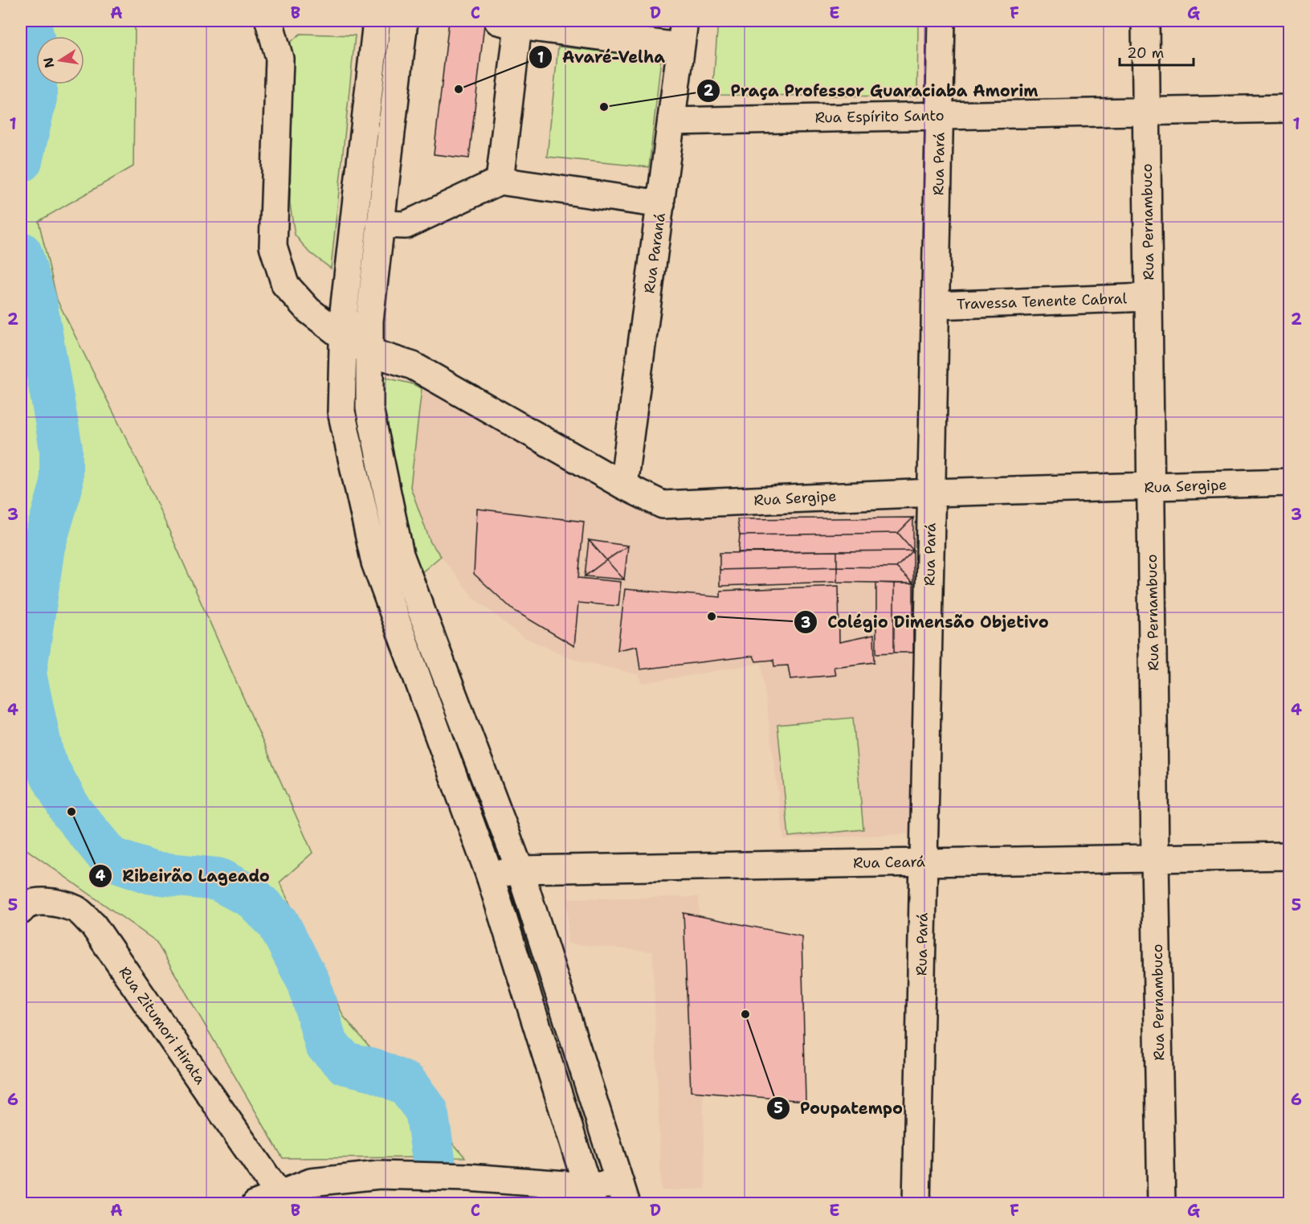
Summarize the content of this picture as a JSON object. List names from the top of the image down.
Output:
{
  "streets": {
    "street": [
      "Rua Espírito Santo",
      "Rua Pará",
      "Rua Pernambuco",
      "Rua Paraná",
      "Travessa Tenente Cabral",
      "Rua Sergipe",
      "Rua Ceará",
      "Rua Zitumori Hirata"
    ]
  },
  "crossings": [
    ["Rua Espírito Santo", "Rua Pará"],
    ["Rua Espírito Santo", "Rua Pernambuco"],
    ["Rua Espírito Santo", "Rua Paraná"],
    ["Rua Pará", "Travessa Tenente Cabral"],
    ["Rua Pará", "Rua Sergipe"],
    ["Rua Pará", "Rua Ceará"],
    ["Rua Pernambuco", "Travessa Tenente Cabral"],
    ["Rua Pernambuco", "Rua Sergipe"],
    ["Rua Pernambuco", "Rua Ceará"],
    ["Rua Paraná", "Rua Sergipe"]
  ],
  "places": [
    "Avaré-Velha",
    "Praça Professor Guaraciaba Amorim",
    "Colégio Dimensão Objetivo",
    "Ribeirão Lageado",
    "Poupatempo"
  ],
  "scale_bar": "20 m",
  "north": "left",
  "grid": {
    "columns": [
      "A",
      "B",
      "C",
      "D",
      "E",
      "F",
      "G"
    ],
    "rows": [
      "1",
      "2",
      "3",
      "4",
      "5",
      "6"
    ]
  }
}
